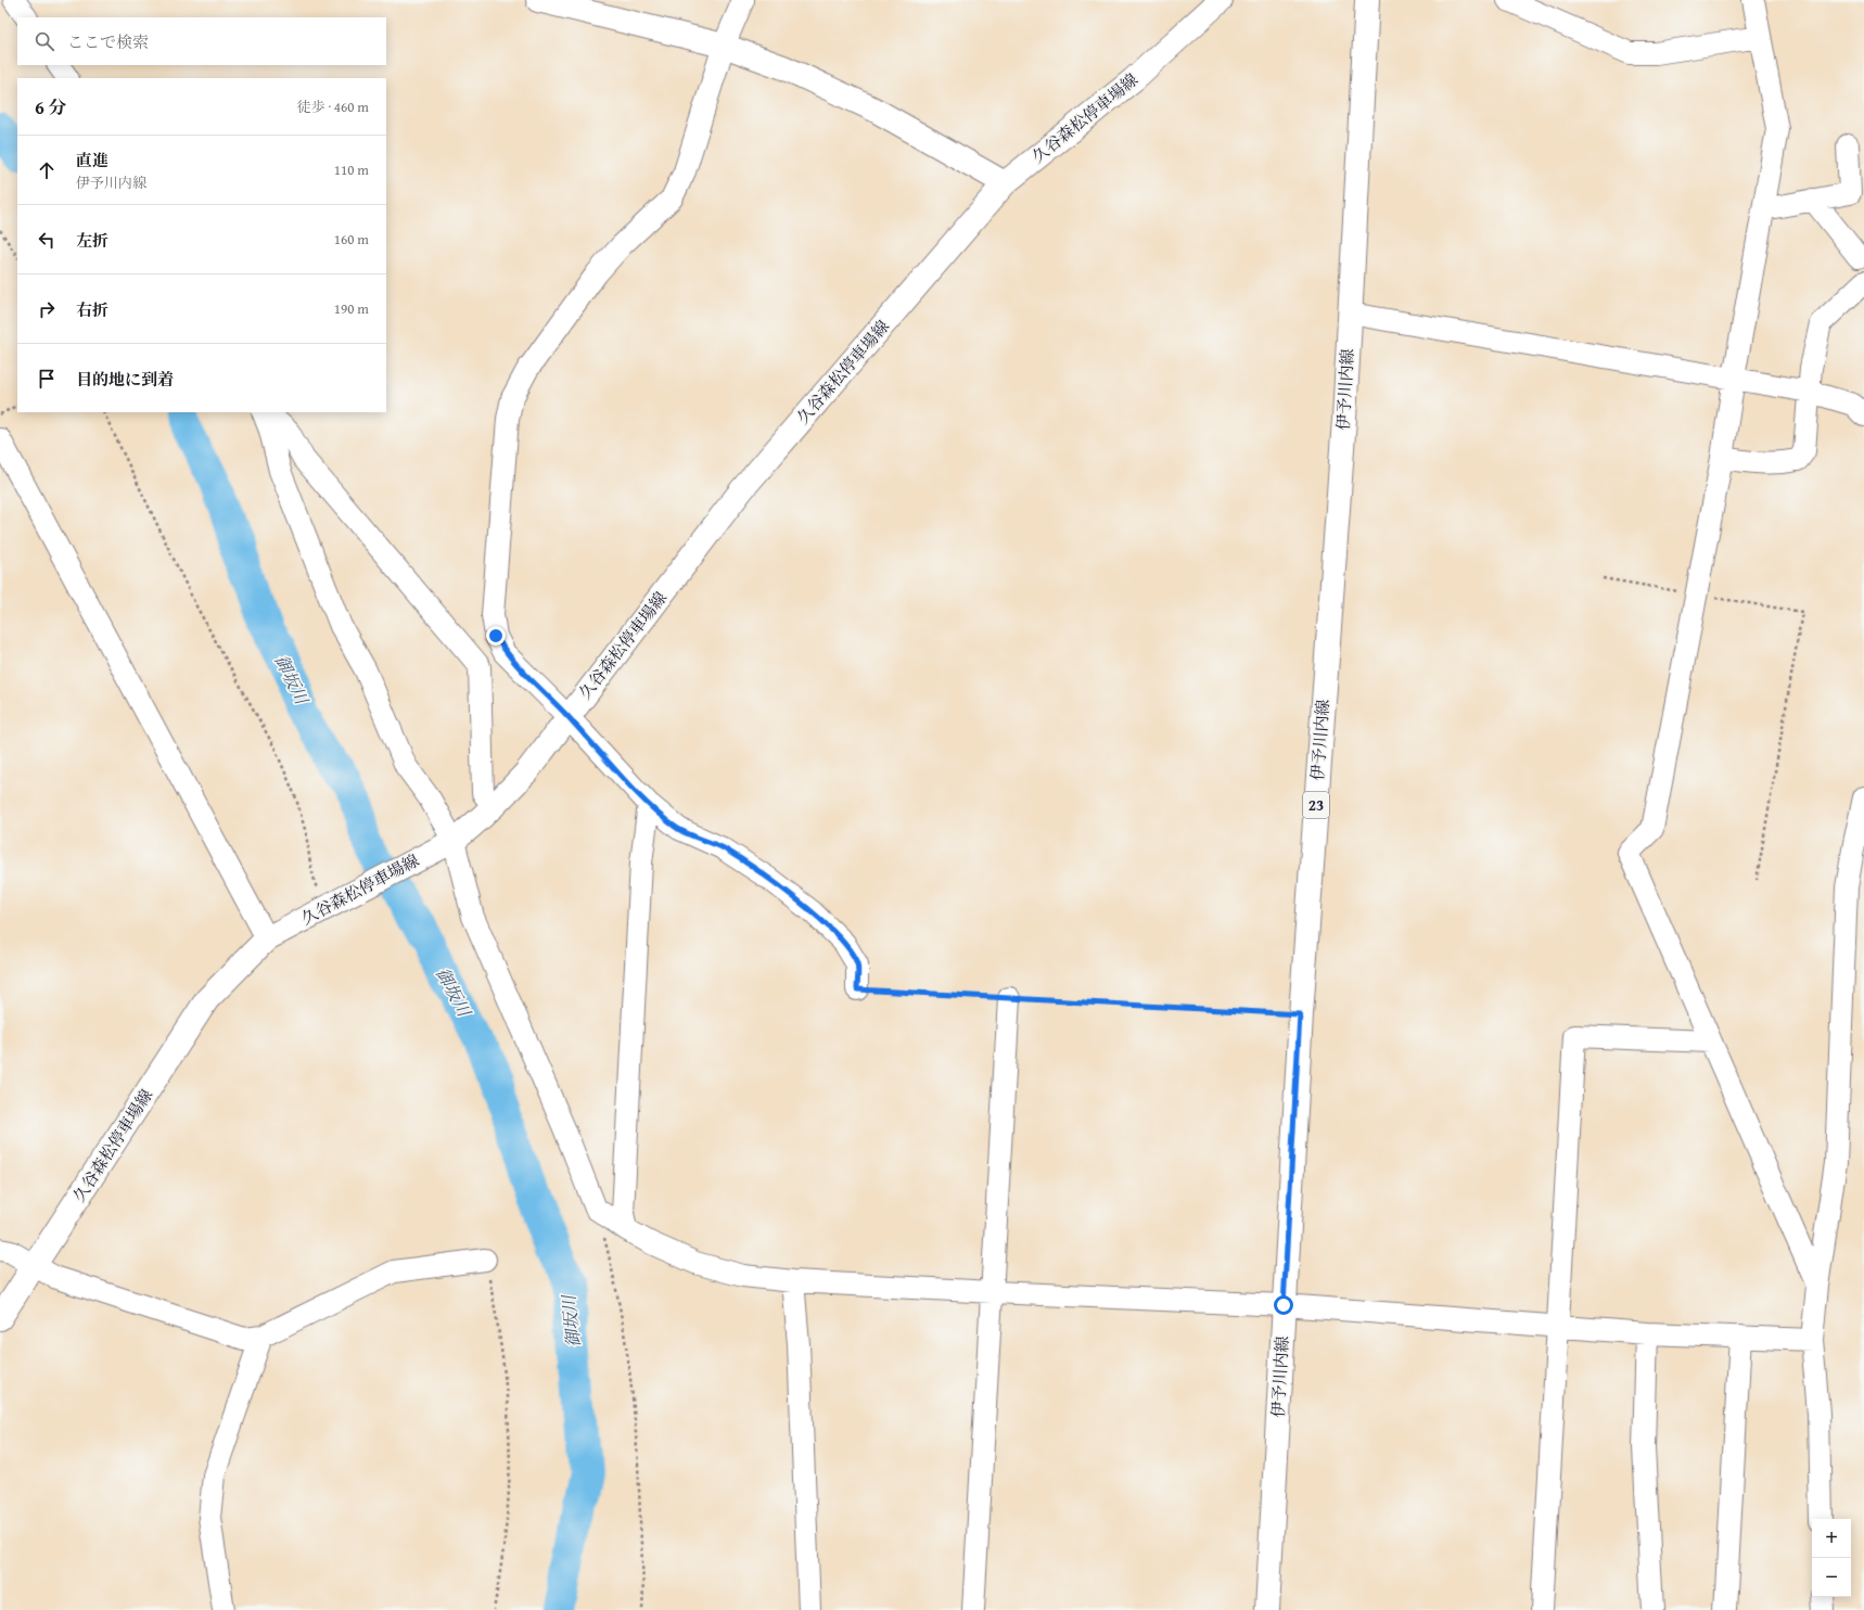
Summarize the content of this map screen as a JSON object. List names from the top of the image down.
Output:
{
  "streets": {
    "main road": ["久谷森松停車場線", "伊予川内線", "23"]
  },
  "water": ["御坂川"],
  "page": {
    "search": "ここで検索",
    "heading": ["6 分", "徒歩 · 460 m"],
    "list": [
      ["直進", "伊予川内線", "110 m"],
      ["左折", "160 m"],
      ["右折", "190 m"],
      "目的地に到着"
    ],
    "map_buttons": ["+", "−"]
  }
}
